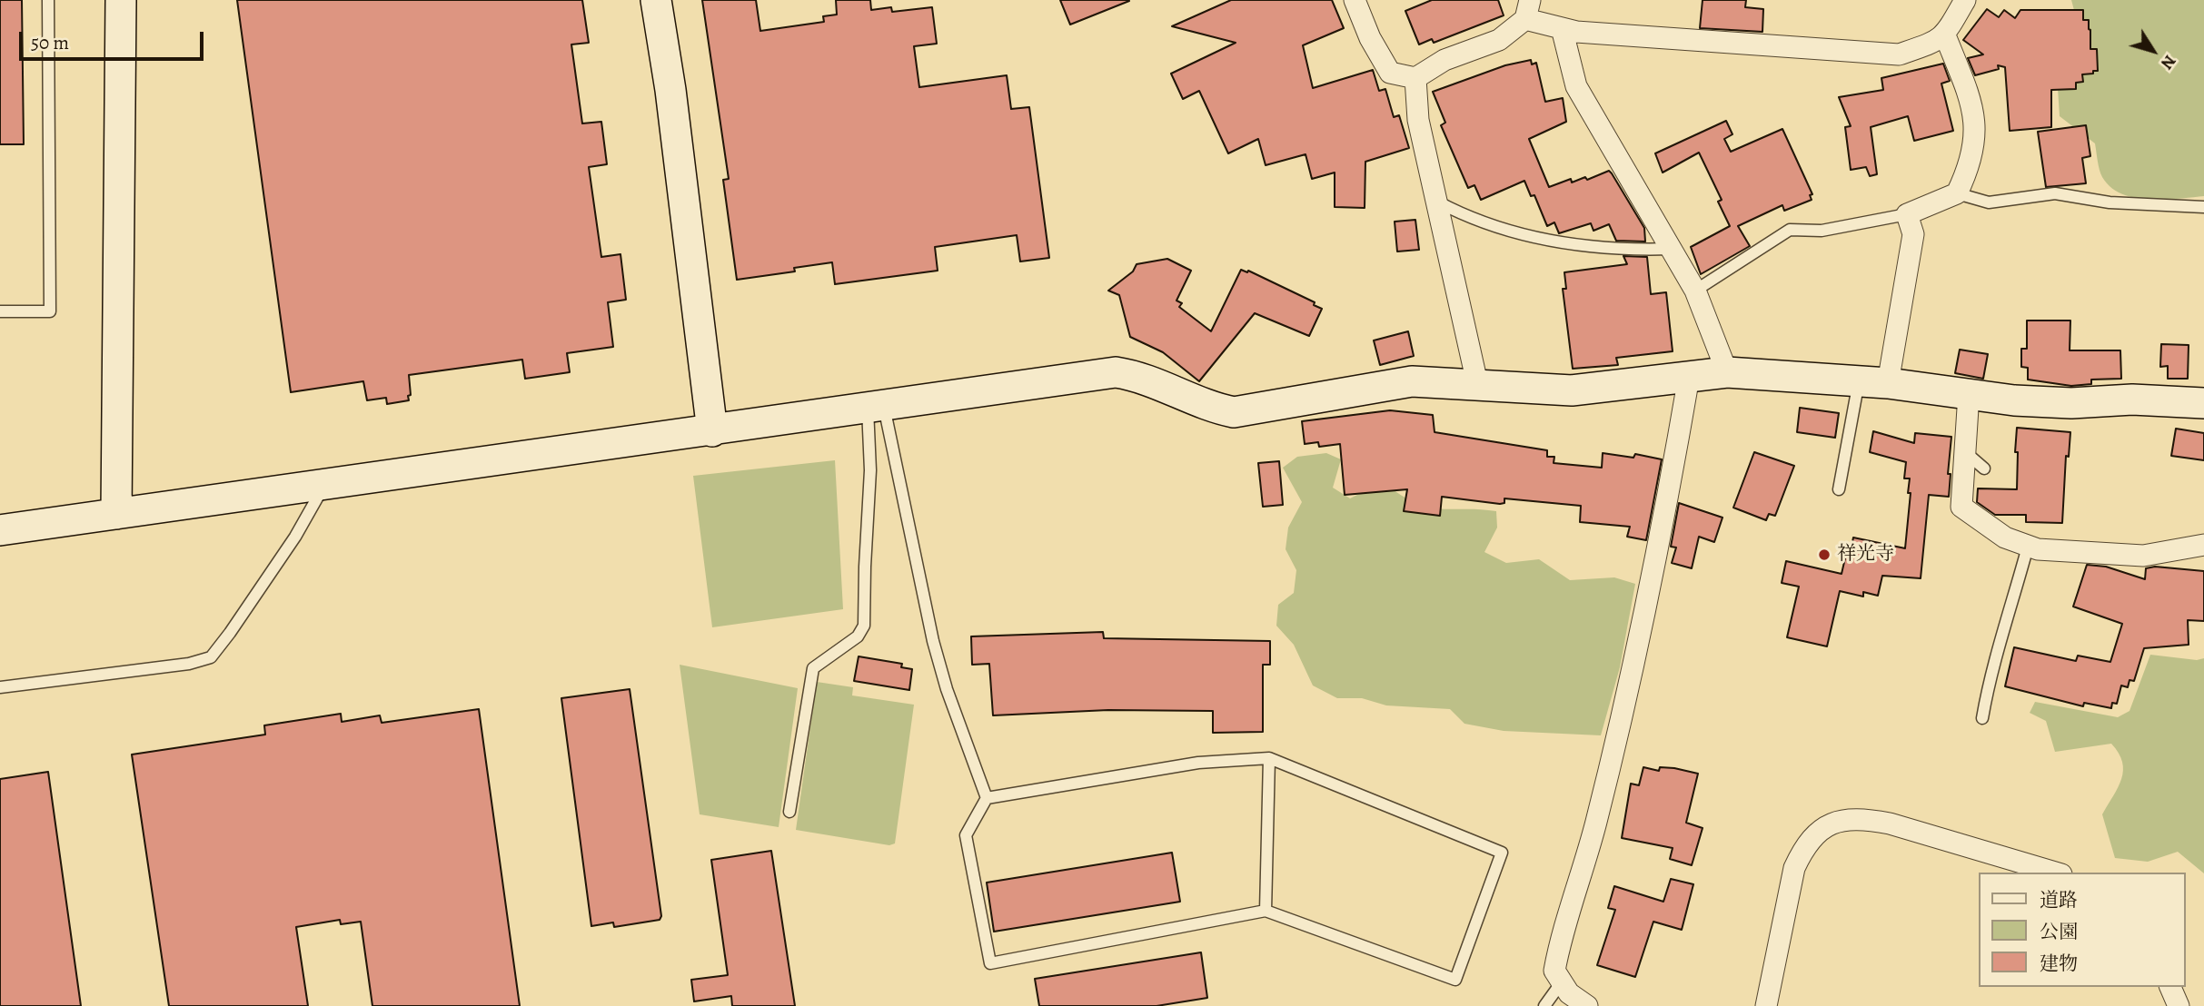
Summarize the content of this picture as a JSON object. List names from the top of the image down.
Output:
{
  "places": ["祥光寺"],
  "legend": ["道路", "公園", "建物"],
  "scale_bar": "50 m",
  "north": "bottom right"
}
